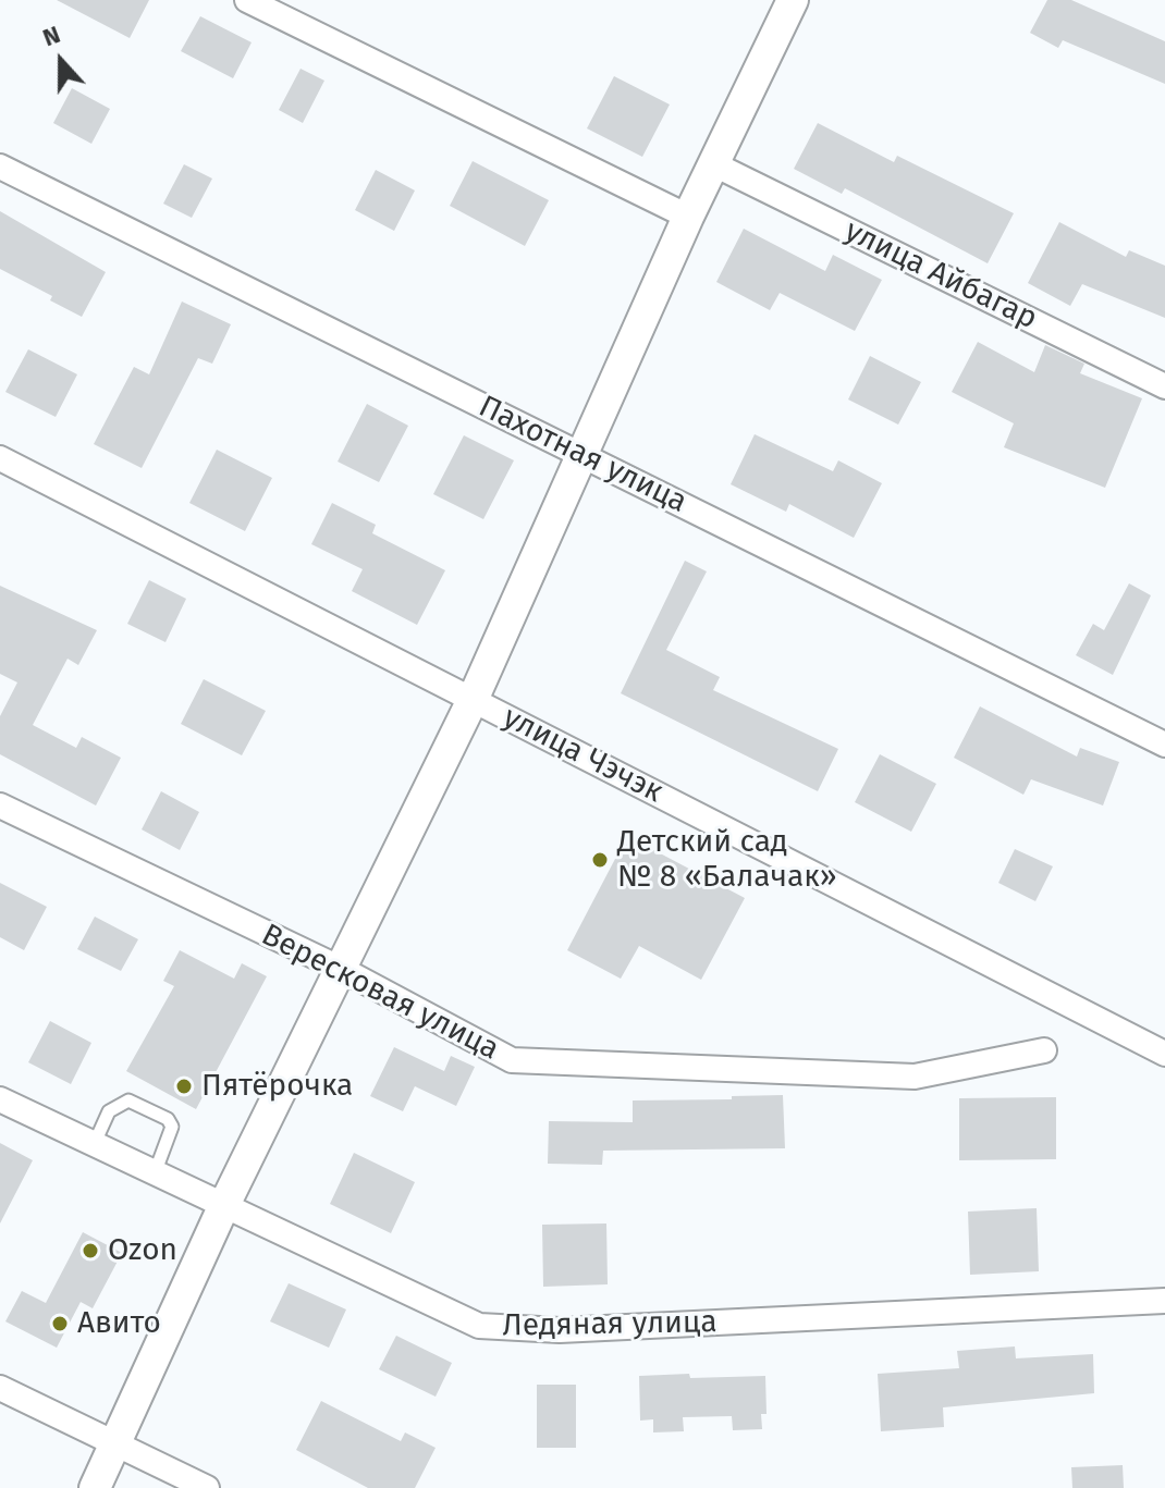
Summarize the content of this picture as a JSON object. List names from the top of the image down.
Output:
{
  "streets": {
    "street": [
      "улица Айбагар",
      "Пахотная улица",
      "улица Чэчэк",
      "Вересковая улица",
      "Ледяная улица"
    ]
  },
  "places": [
    "Детский сад № 8 «Балачак»",
    "Пятёрочка",
    "Ozon",
    "Авито"
  ],
  "north": "top"
}
